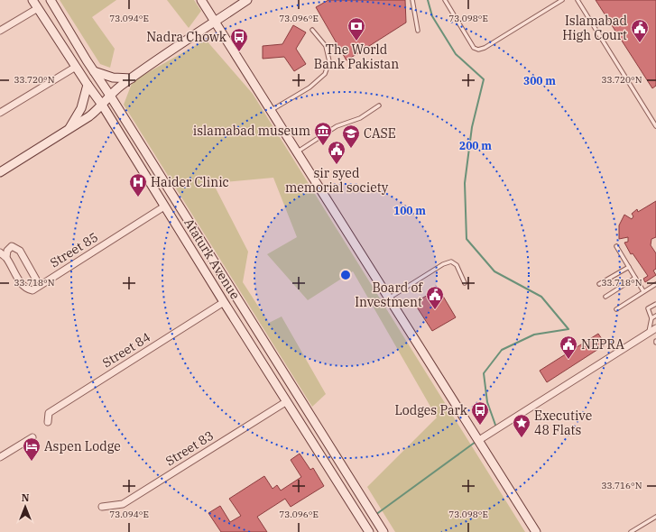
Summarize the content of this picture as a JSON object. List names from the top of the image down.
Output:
{
  "streets": {
    "street": [
      "Street 85",
      "Ataturk Avenue",
      "Street 84",
      "Street 83"
    ]
  },
  "crossings": [
    ["Street 85", "Ataturk Avenue"],
    ["Ataturk Avenue", "Street 84"],
    ["Ataturk Avenue", "Street 83"]
  ],
  "places": {
    "bank": ["The World Bank Pakistan"],
    "public building": [
      "Islamabad High Court",
      "sir syed memorial society",
      "Board of Investment",
      "NEPRA"
    ],
    "bus stop": ["Nadra Chowk", "Lodges Park"],
    "museum": ["islamabad museum"],
    "school or university": ["CASE"],
    "hospital": ["Haider Clinic"],
    "place": ["Executive 48 Flats"],
    "hotel": ["Aspen Lodge"]
  },
  "north": "top",
  "coordinates": [
    "73.094°E",
    "73.096°E",
    "73.098°E",
    "33.720°N",
    "33.718°N",
    "33.716°N"
  ],
  "rings": ["300 m", "200 m", "100 m"]
}
